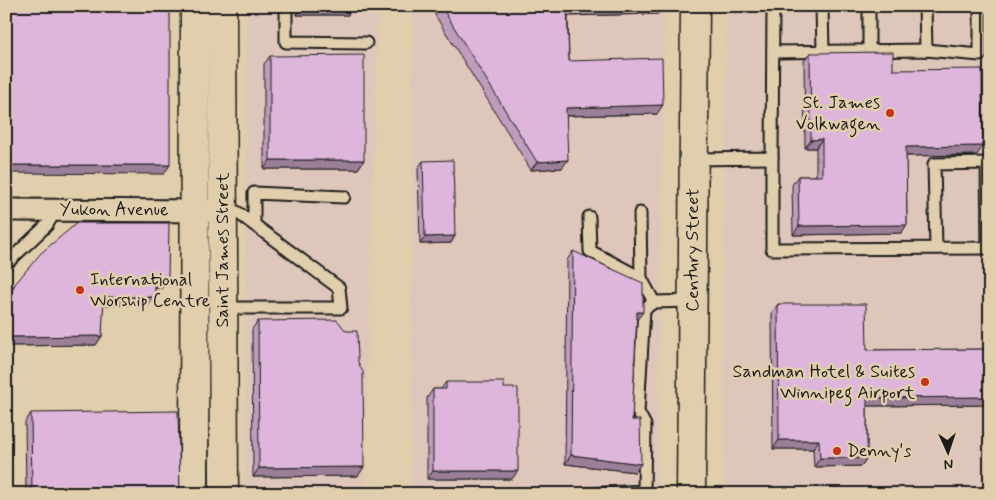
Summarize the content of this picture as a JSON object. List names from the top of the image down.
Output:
{
  "streets": {
    "main road": ["Saint James Street", "Century Street"],
    "street": ["Yukon Avenue"]
  },
  "crossings": [
    ["Yukon Avenue", "Saint James Street"]
  ],
  "places": [
    "St. James Volkwagen",
    "International Worship Centre",
    "Sandman Hotel & Suites Winnipeg Airport",
    "Denny's"
  ],
  "north": "bottom"
}
